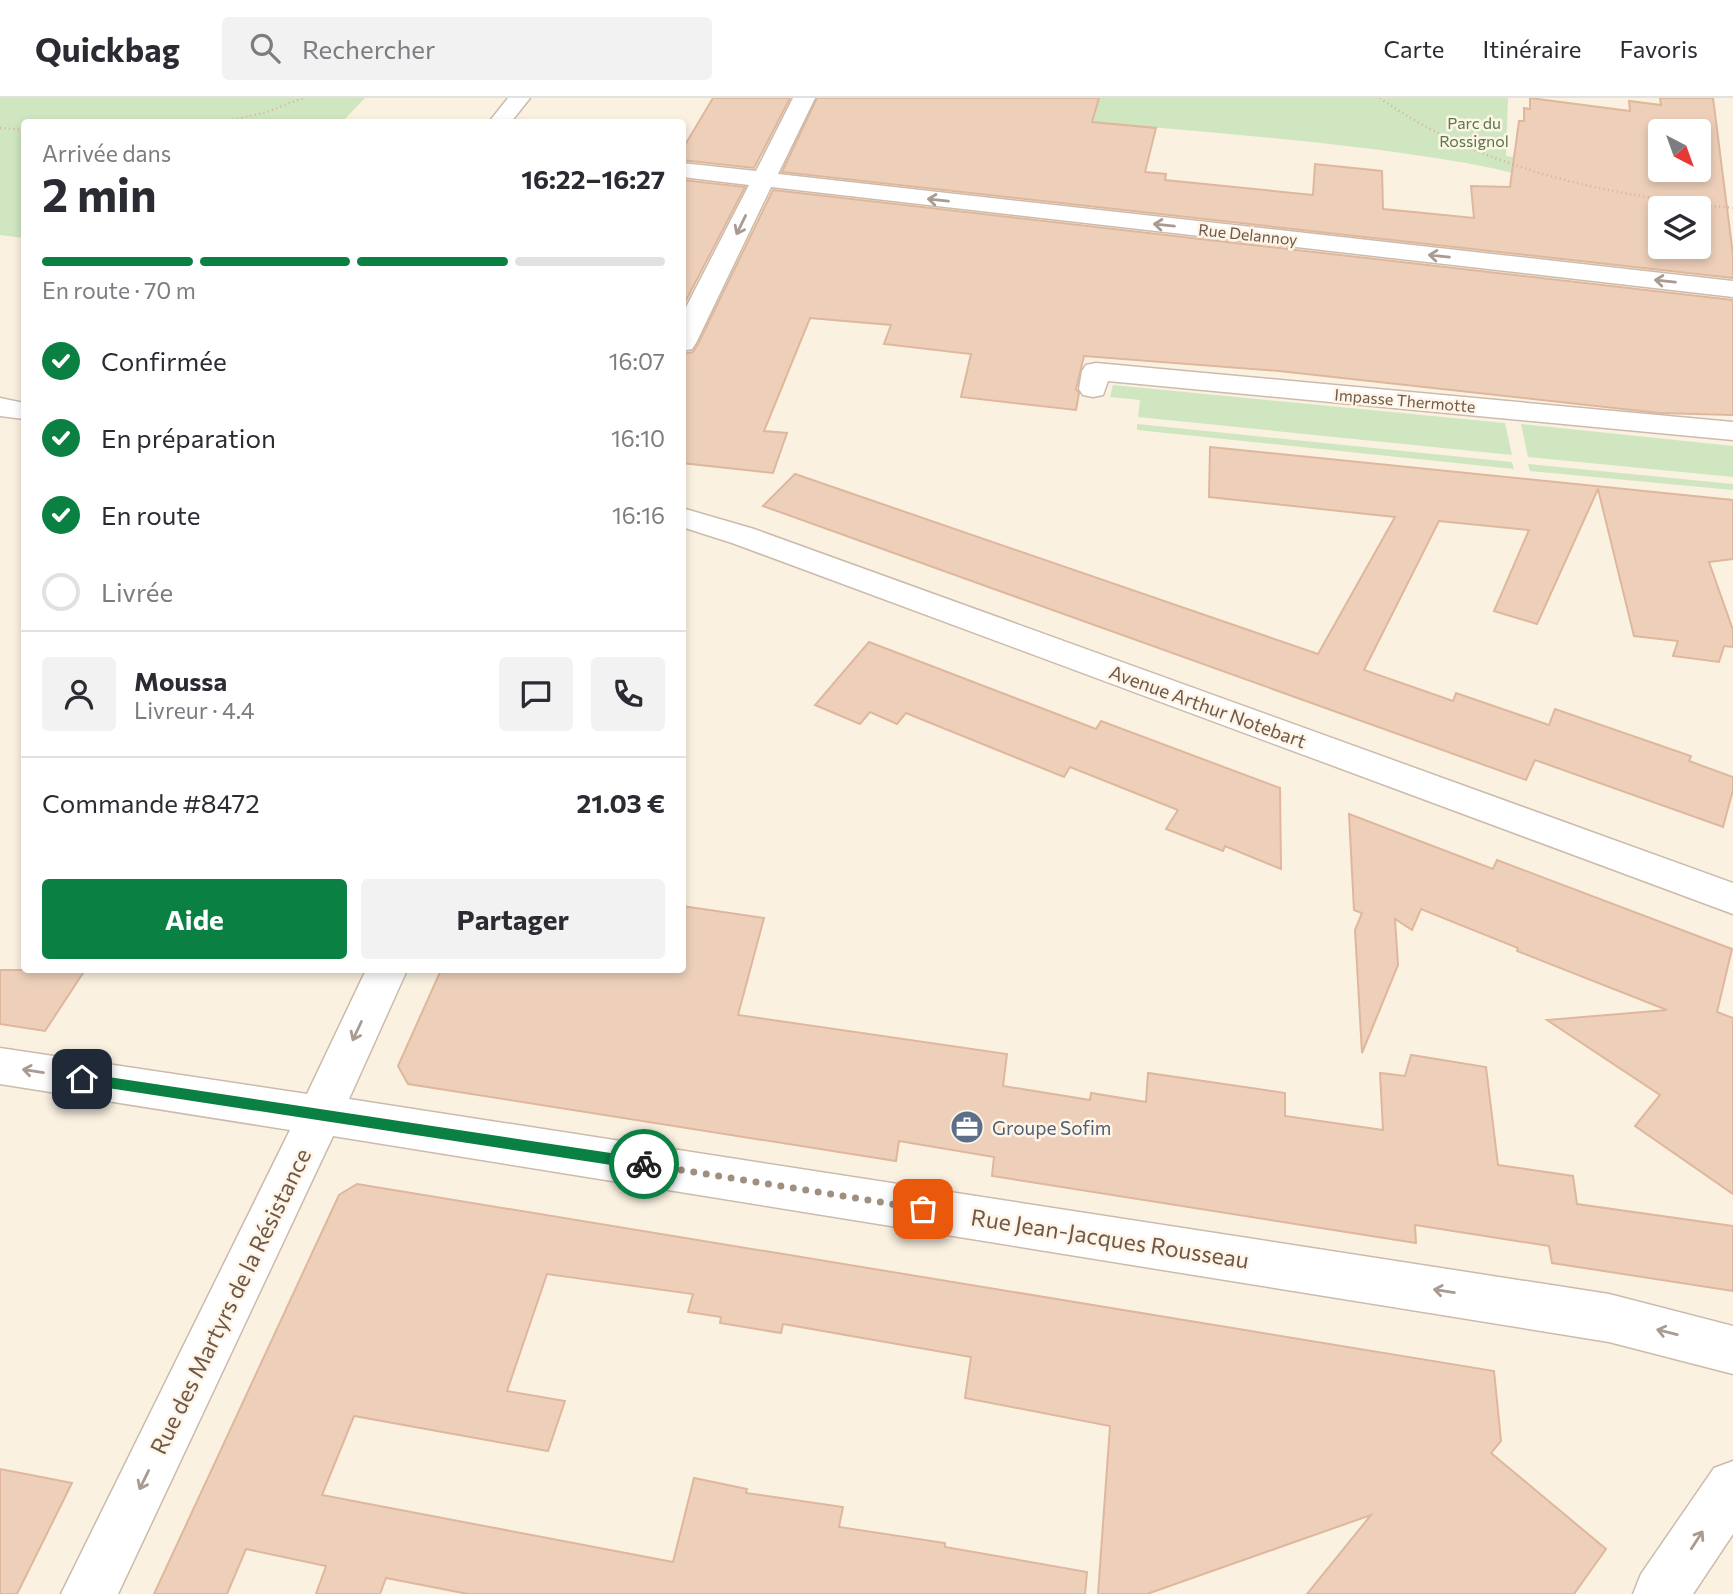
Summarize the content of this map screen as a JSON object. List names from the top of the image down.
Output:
{
  "streets": {
    "street": [
      "Rue Delannoy",
      "Impasse Thermotte",
      "Avenue Arthur Notebart",
      "Rue Jean-Jacques Rousseau",
      "Rue des Martyrs de la Résistance"
    ]
  },
  "crossings": [
    ["Rue Jean-Jacques Rousseau", "Rue des Martyrs de la Résistance"]
  ],
  "one_way": ["Rue Delannoy", "Rue Jean-Jacques Rousseau", "Rue des Martyrs de la Résistance"],
  "parks": ["Parc du Rossignol"],
  "places": {
    "office": ["Groupe Sofim"]
  },
  "north": "bottom right",
  "page": {
    "header": "Quickbag",
    "search": "Rechercher",
    "nav": ["Carte", "Itinéraire", "Favoris"],
    "heading": ["2 min", "Arrivée dans", "16:22–16:27"],
    "panel": [
      "Moussa",
      "Livreur · 4.4",
      "Commande #8472",
      "21.03 €"
    ],
    "bar": "En route · 70 m",
    "list": [
      ["Confirmée", "16:07"],
      ["En préparation", "16:10"],
      ["En route", "16:16"],
      "Livrée"
    ],
    "buttons": ["Aide", "Partager"]
  }
}
